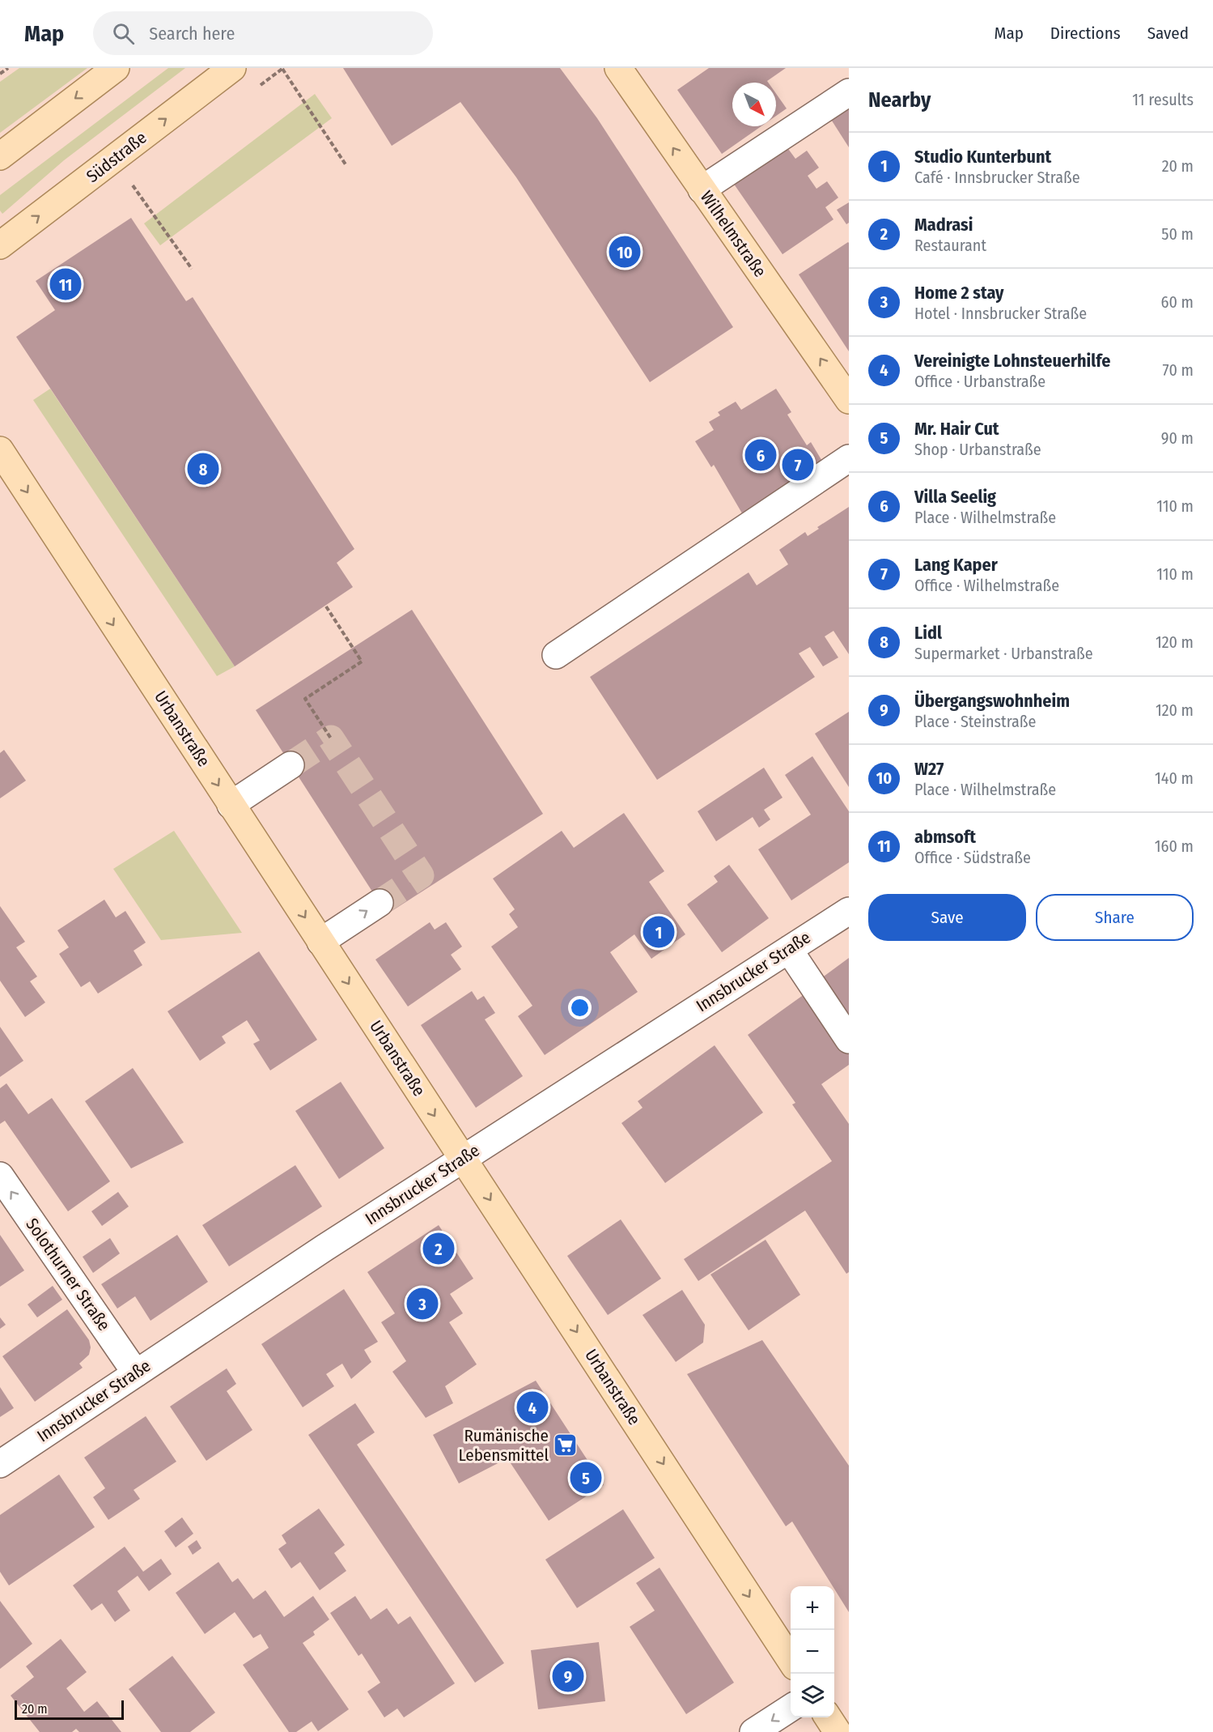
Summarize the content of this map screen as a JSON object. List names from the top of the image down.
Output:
{
  "streets": {
    "main road": ["Südstraße", "Wilhelmstraße", "Urbanstraße"],
    "street": ["Innsbrucker Straße", "Solothurner Straße"]
  },
  "crossings": [
    ["Urbanstraße", "Innsbrucker Straße"],
    ["Innsbrucker Straße", "Solothurner Straße"]
  ],
  "one_way": ["Wilhelmstraße", "Urbanstraße", "Solothurner Straße"],
  "places": {
    "supermarket": ["Rumänische Lebensmittel"]
  },
  "scale_bar": "20 m",
  "north": "bottom right",
  "page": {
    "header": "Map",
    "search": "Search here",
    "nav": ["Map", "Directions", "Saved"],
    "heading": ["Nearby", "11 results"],
    "list": [
      {
        "mark": "1",
        "name": "Studio Kunterbunt",
        "note": "Café · Innsbrucker Straße",
        "value": "20 m"
      },
      {
        "mark": "2",
        "name": "Madrasi",
        "note": "Restaurant",
        "value": "50 m"
      },
      {
        "mark": "3",
        "name": "Home 2 stay",
        "note": "Hotel · Innsbrucker Straße",
        "value": "60 m"
      },
      {
        "mark": "4",
        "name": "Vereinigte Lohnsteuerhilfe",
        "note": "Office · Urbanstraße",
        "value": "70 m"
      },
      {
        "mark": "5",
        "name": "Mr. Hair Cut",
        "note": "Shop · Urbanstraße",
        "value": "90 m"
      },
      {
        "mark": "6",
        "name": "Villa Seelig",
        "note": "Place · Wilhelmstraße",
        "value": "110 m"
      },
      {
        "mark": "7",
        "name": "Lang Kaper",
        "note": "Office · Wilhelmstraße",
        "value": "110 m"
      },
      {
        "mark": "8",
        "name": "Lidl",
        "note": "Supermarket · Urbanstraße",
        "value": "120 m"
      },
      {
        "mark": "9",
        "name": "Übergangswohnheim",
        "note": "Place · Steinstraße",
        "value": "120 m"
      },
      {
        "mark": "10",
        "name": "W27",
        "note": "Place · Wilhelmstraße",
        "value": "140 m"
      },
      {
        "mark": "11",
        "name": "abmsoft",
        "note": "Office · Südstraße",
        "value": "160 m"
      }
    ],
    "pins": [
      "10",
      "11",
      "6",
      "7",
      "8",
      "1",
      "2",
      "3",
      "4",
      "5",
      "9"
    ],
    "buttons": ["Save", "Share"],
    "map_buttons": ["+", "−"],
    "scale": "20 m"
  }
}
